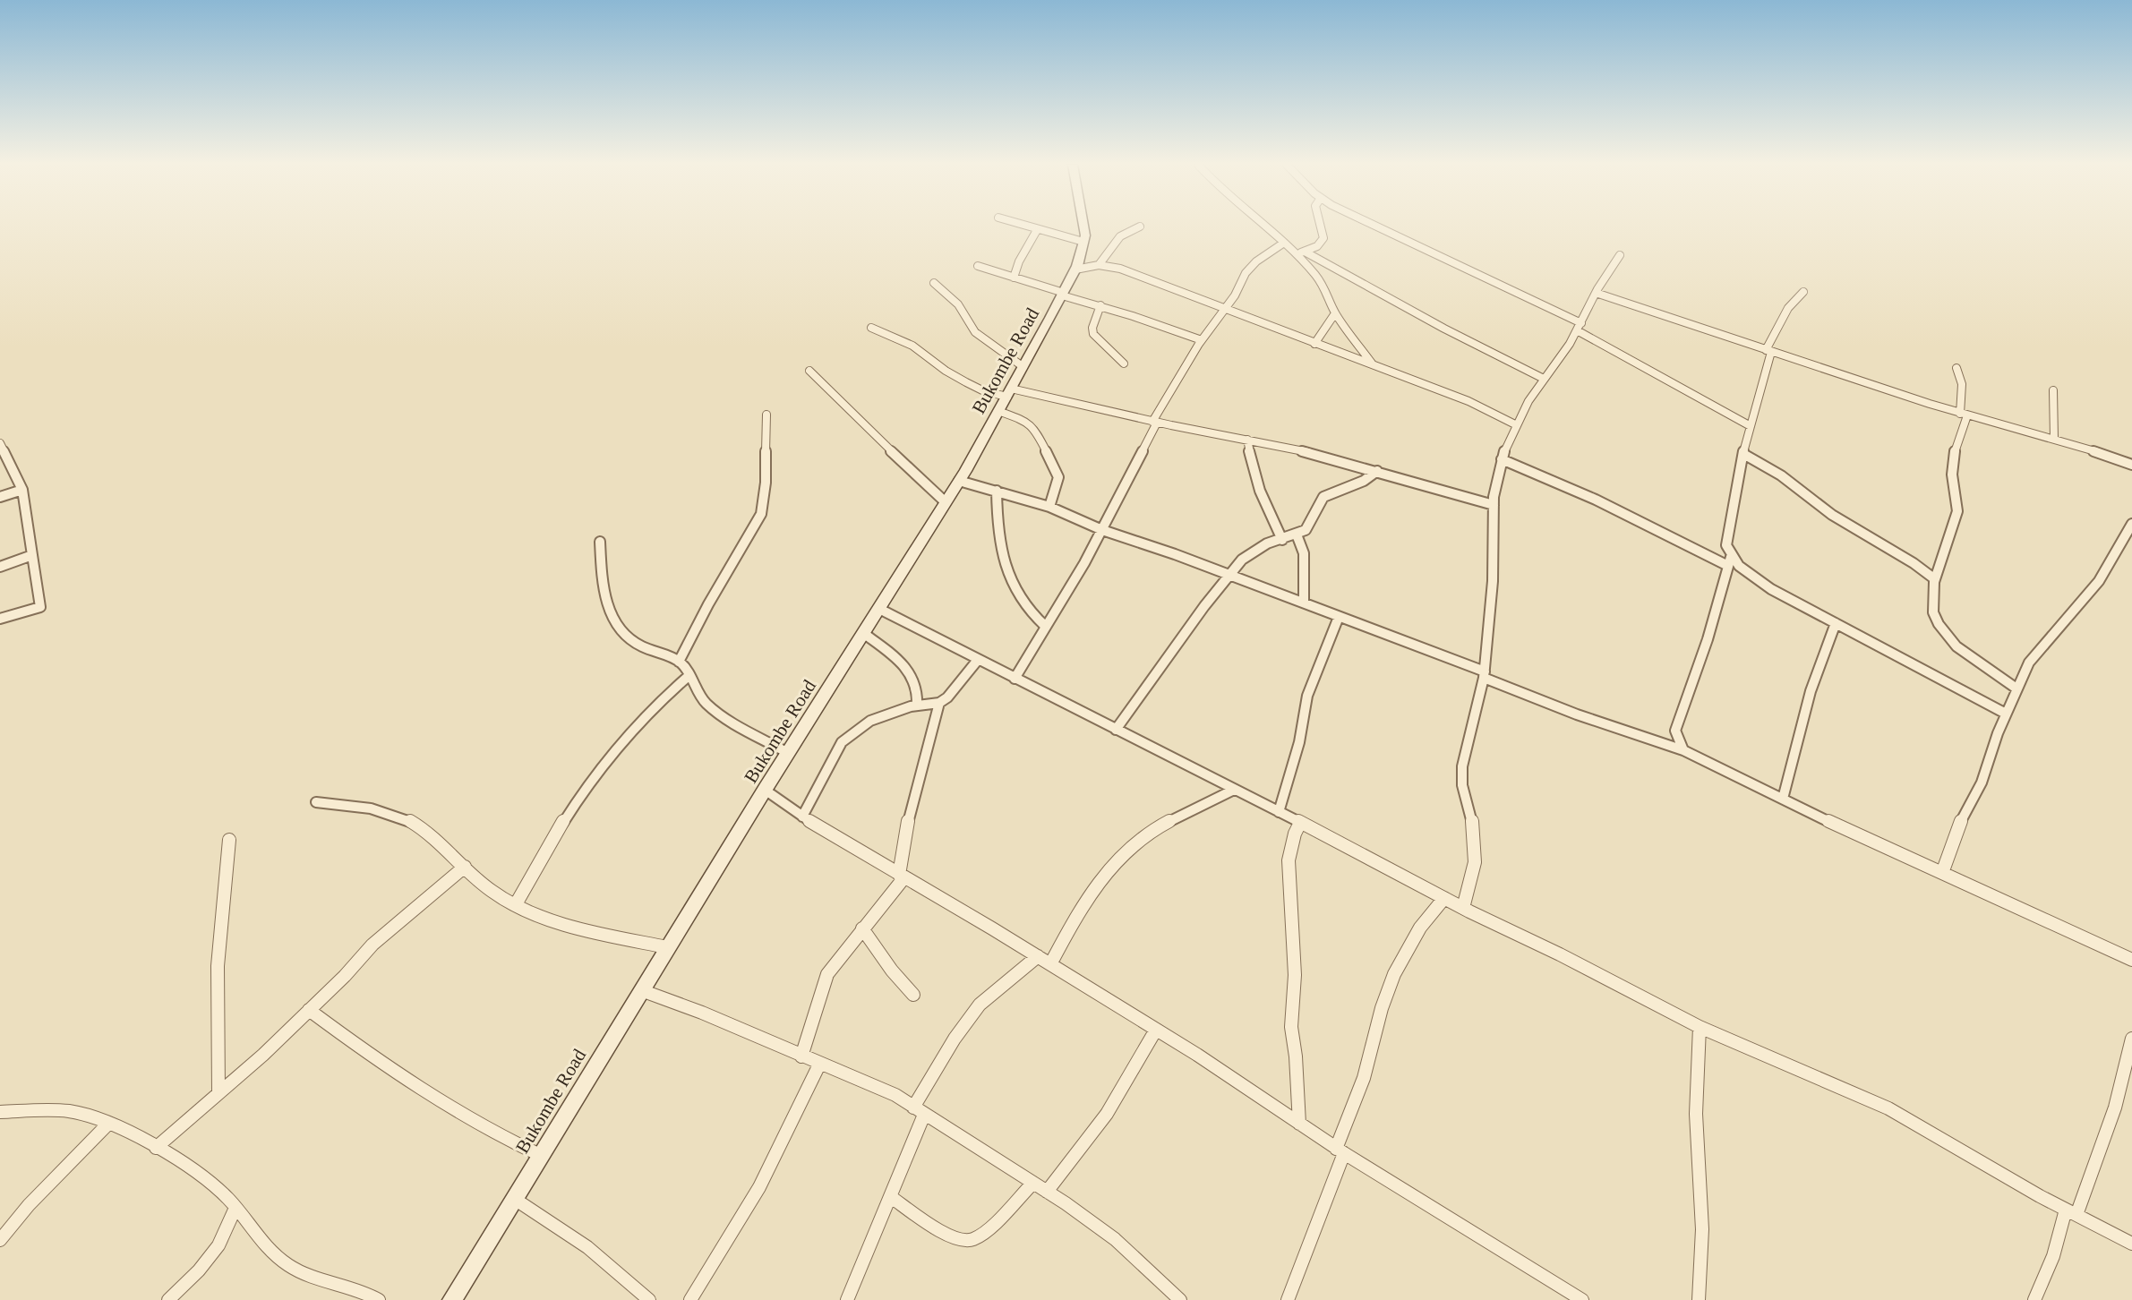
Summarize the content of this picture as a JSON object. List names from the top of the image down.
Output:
{
  "streets": {
    "main road": ["Bukombe Road"]
  }
}
